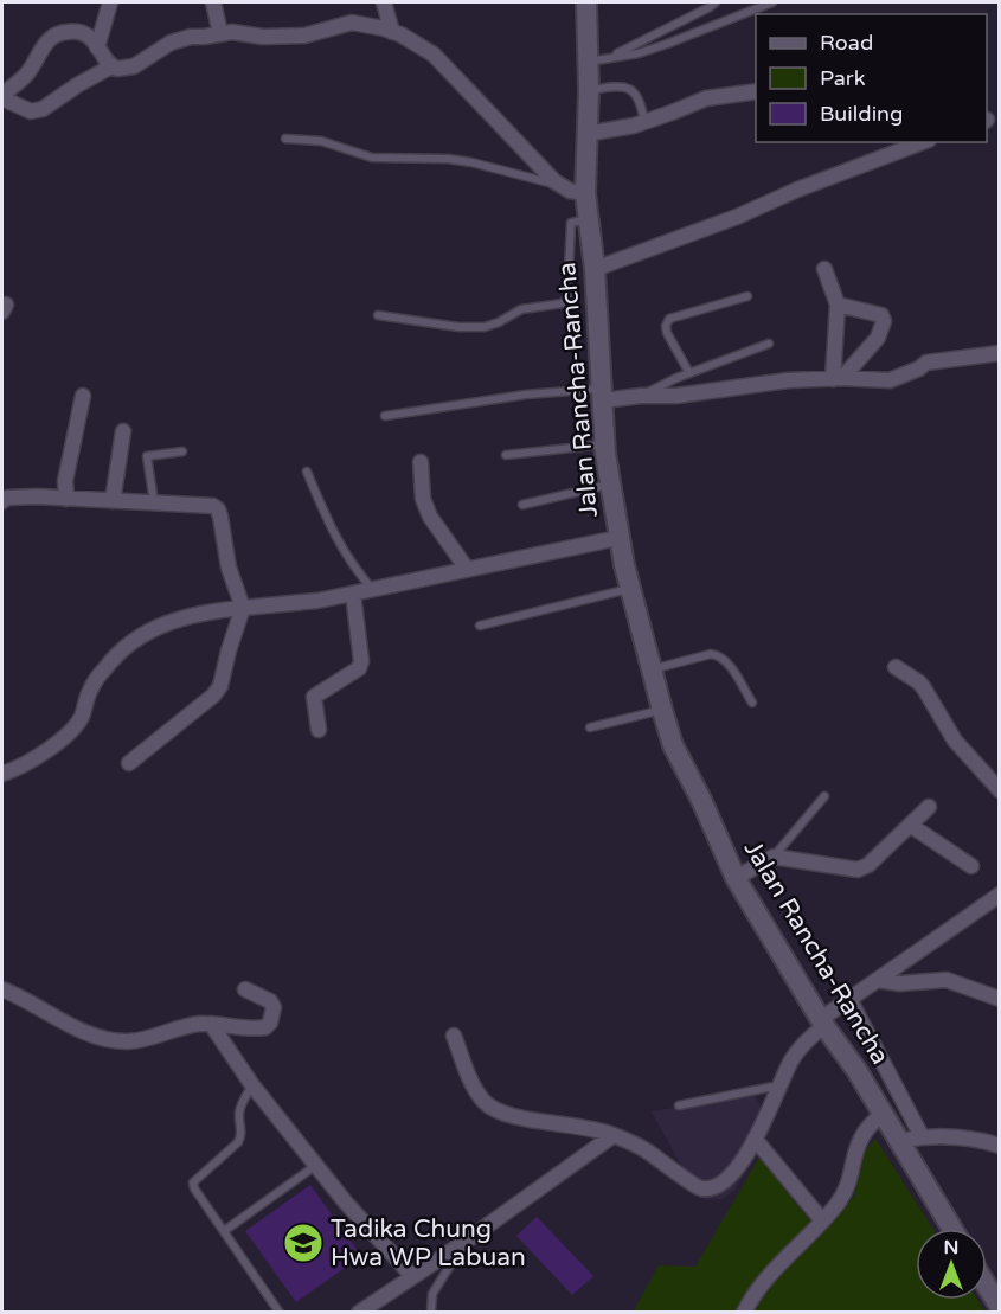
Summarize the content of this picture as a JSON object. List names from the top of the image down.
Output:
{
  "streets": {
    "main road": ["Jalan Rancha-Rancha"]
  },
  "places": {
    "school or university": ["Tadika Chung Hwa WP Labuan"]
  },
  "legend": ["Road", "Park", "Building"],
  "north": "top"
}
